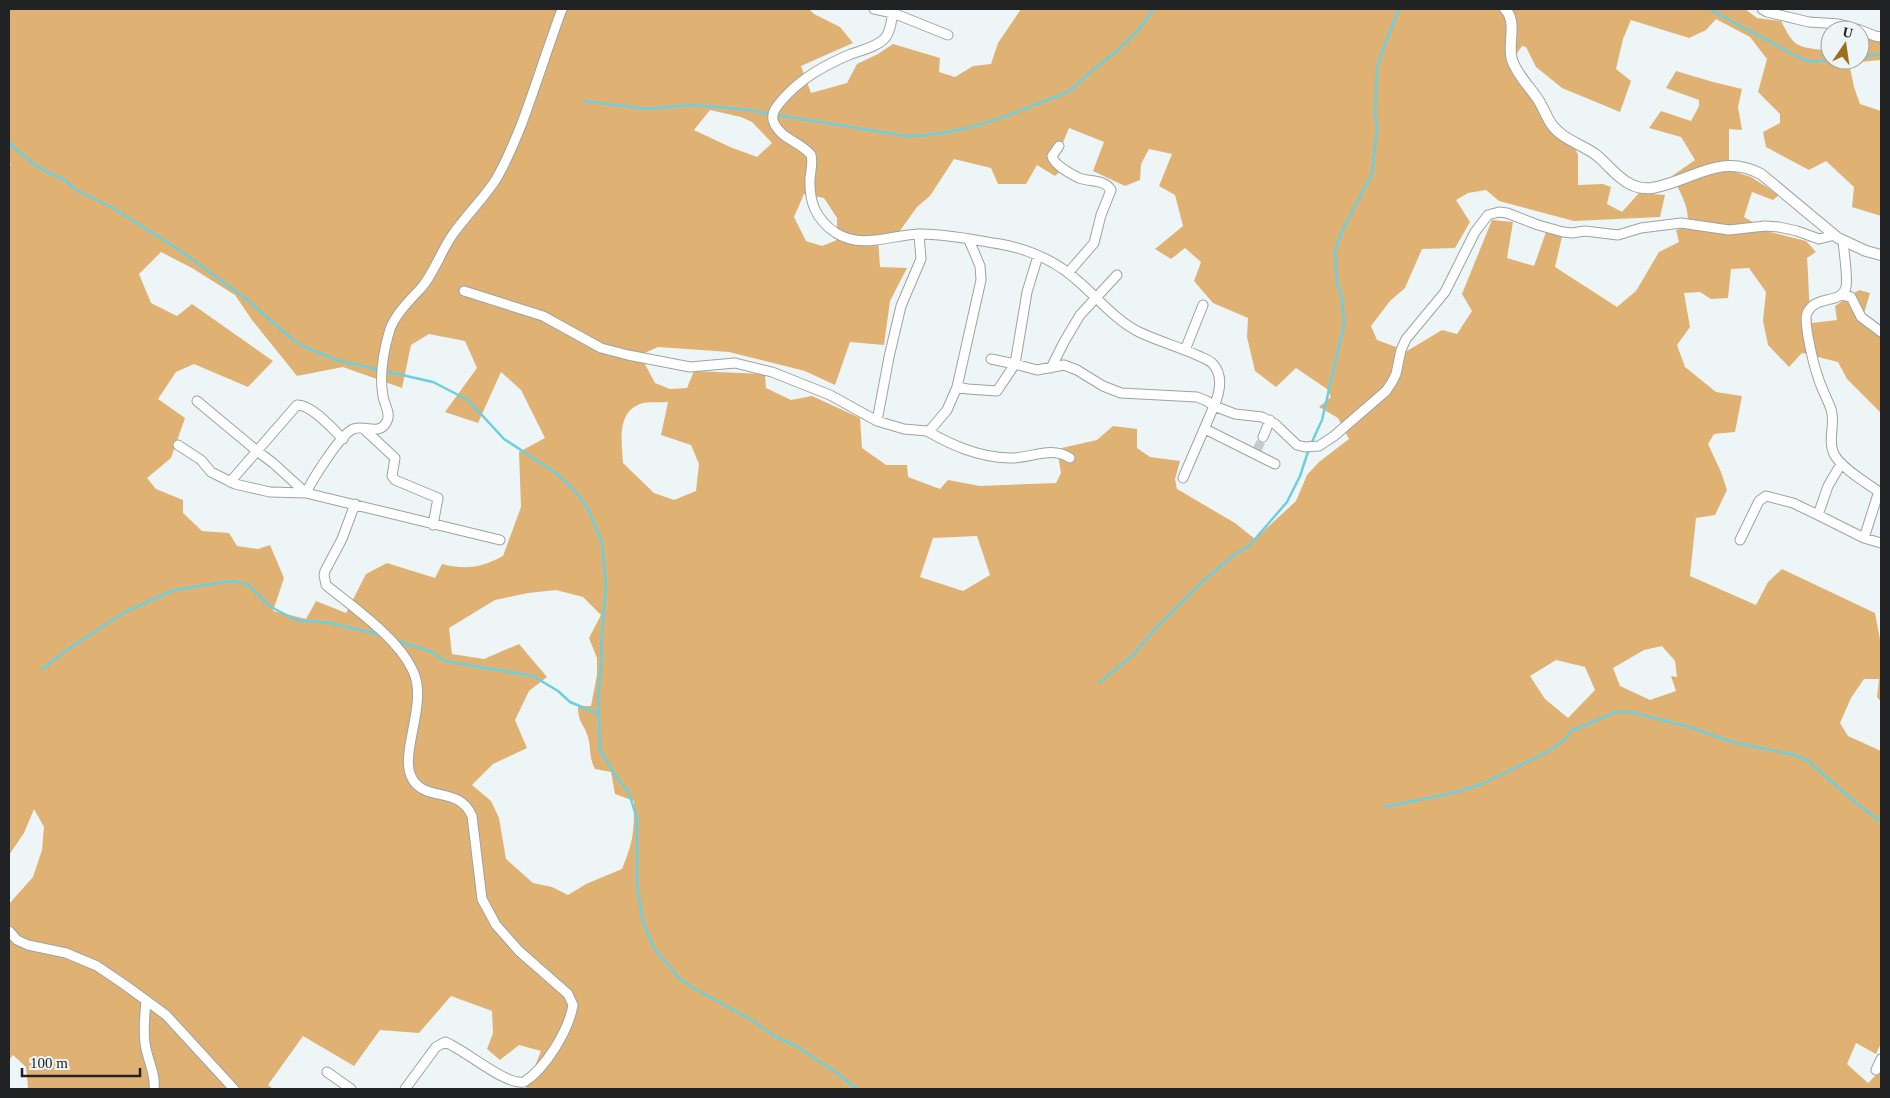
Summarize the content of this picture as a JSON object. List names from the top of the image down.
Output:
{
  "scale_bar": "100 m",
  "north": "top"
}
